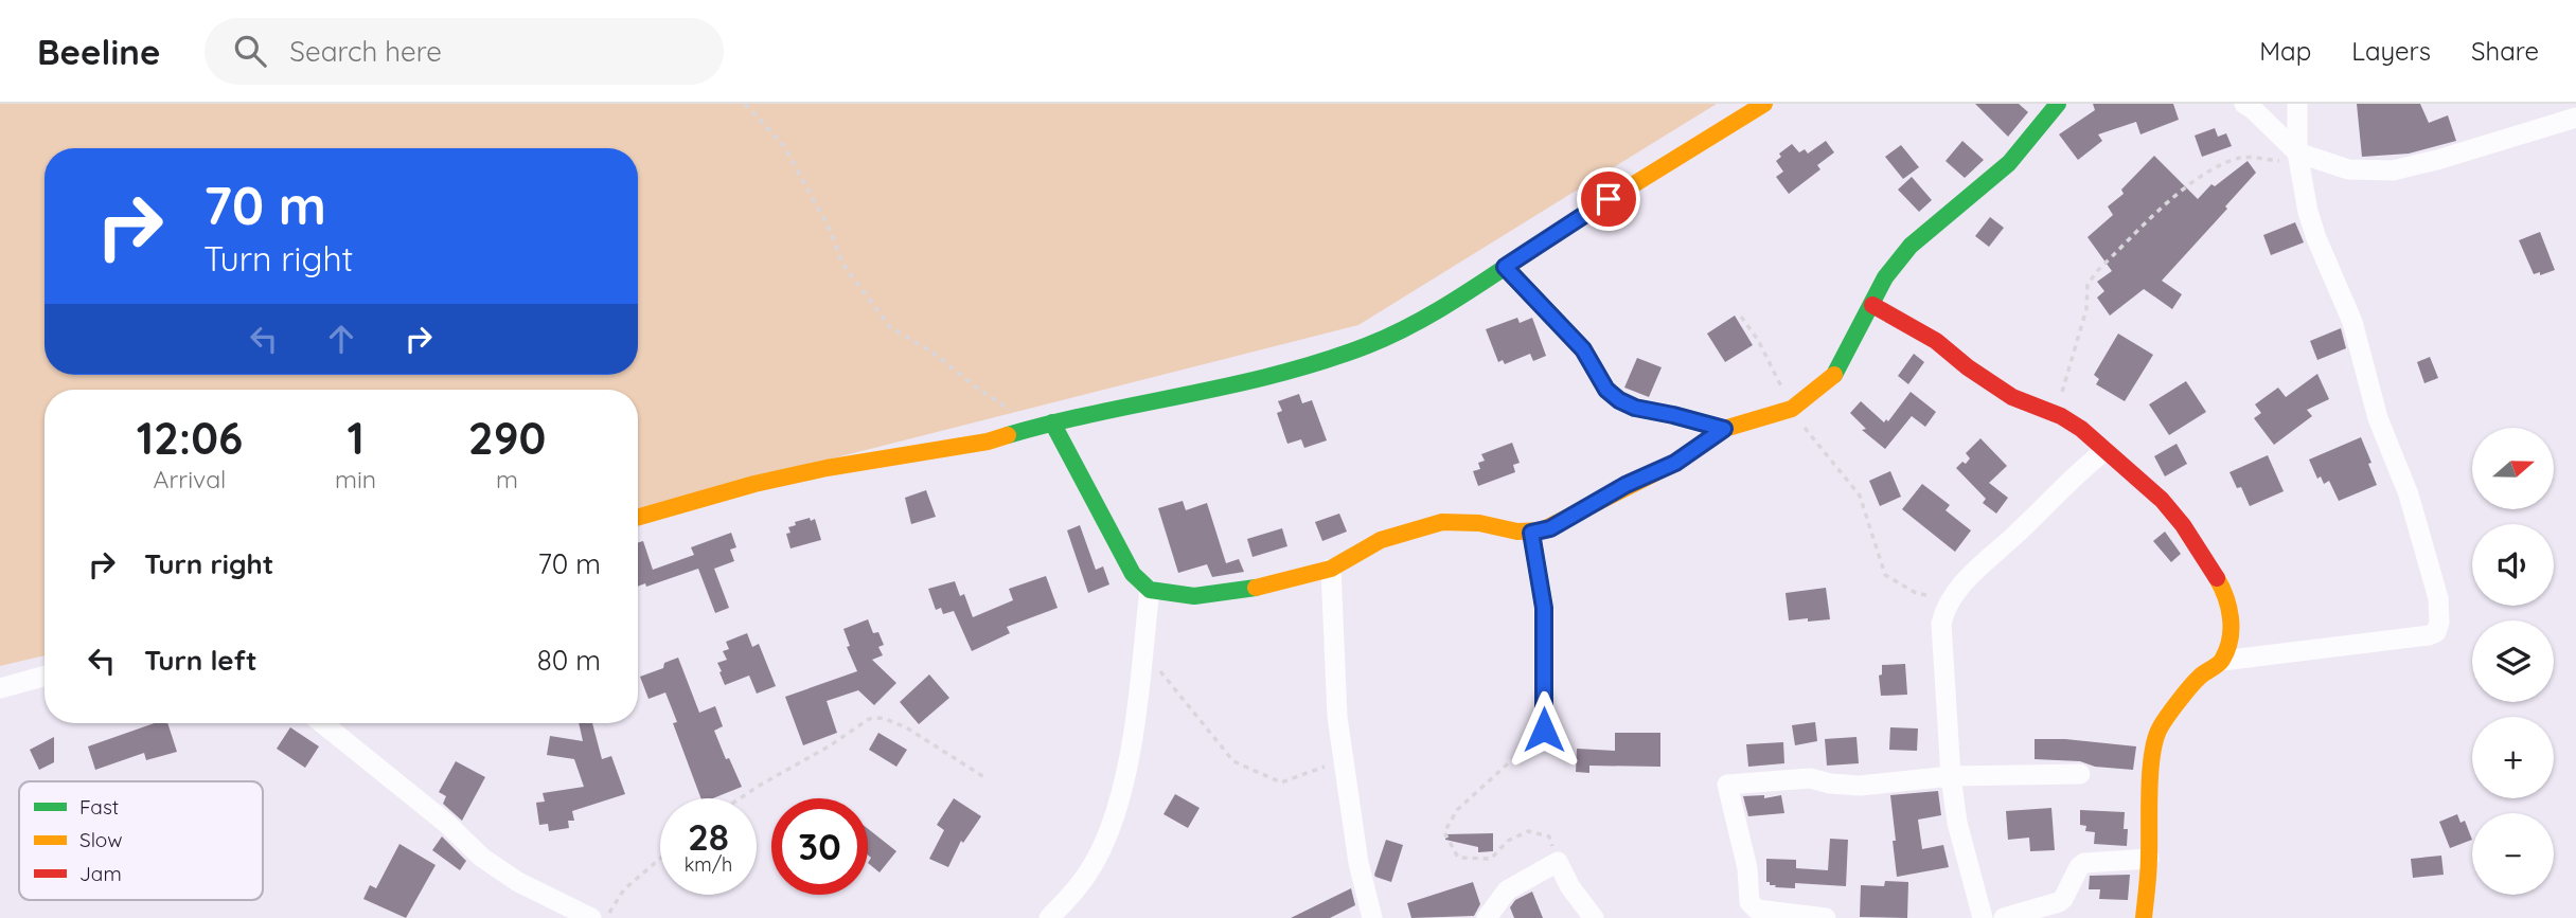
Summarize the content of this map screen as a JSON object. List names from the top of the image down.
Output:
{
  "legend": ["Fast", "Slow", "Jam"],
  "north": "right",
  "page": {
    "header": "Beeline",
    "search": "Search here",
    "nav": ["Map", "Layers", "Share"],
    "turn": ["70 m", "Turn right"],
    "eta": [
      "12:06",
      "Arrival",
      "1",
      "min",
      "290",
      "m"
    ],
    "map_buttons": ["+", "−"],
    "list": [
      {
        "name": "Turn right",
        "value": "70 m"
      },
      {
        "name": "Turn left",
        "value": "80 m"
      }
    ],
    "speed": "28 km/h",
    "limit": "30"
  }
}
